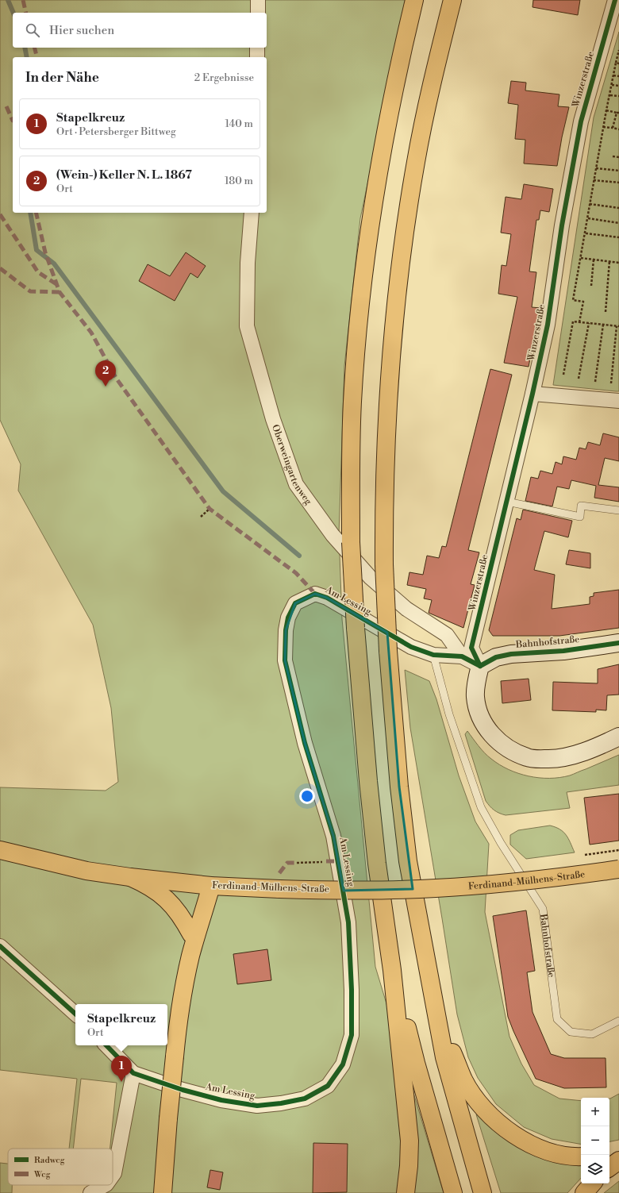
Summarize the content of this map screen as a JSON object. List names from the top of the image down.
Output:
{
  "streets": {
    "main road": ["Ferdinand-Mülhens-Straße"],
    "street": [
      "Winzerstraße",
      "Oberweingartenweg",
      "Am Lessing",
      "Bahnhofstraße"
    ]
  },
  "crossings": [
    ["Winzerstraße", "Am Lessing"],
    ["Winzerstraße", "Bahnhofstraße"],
    ["Oberweingartenweg", "Am Lessing"],
    ["Am Lessing", "Bahnhofstraße"]
  ],
  "legend": ["Radweg", "Weg"],
  "page": {
    "search": "Hier suchen",
    "heading": ["In der Nähe", "2 Ergebnisse"],
    "list": [
      {
        "mark": "1",
        "name": "Stapelkreuz",
        "note": "Ort · Petersberger Bittweg",
        "value": "140 m"
      },
      {
        "mark": "2",
        "name": "(Wein-) Keller N. L. 1867",
        "note": "Ort",
        "value": "180 m"
      }
    ],
    "pins": ["2", "1"],
    "popup": ["Stapelkreuz", "Ort"],
    "map_buttons": ["+", "−"]
  }
}
